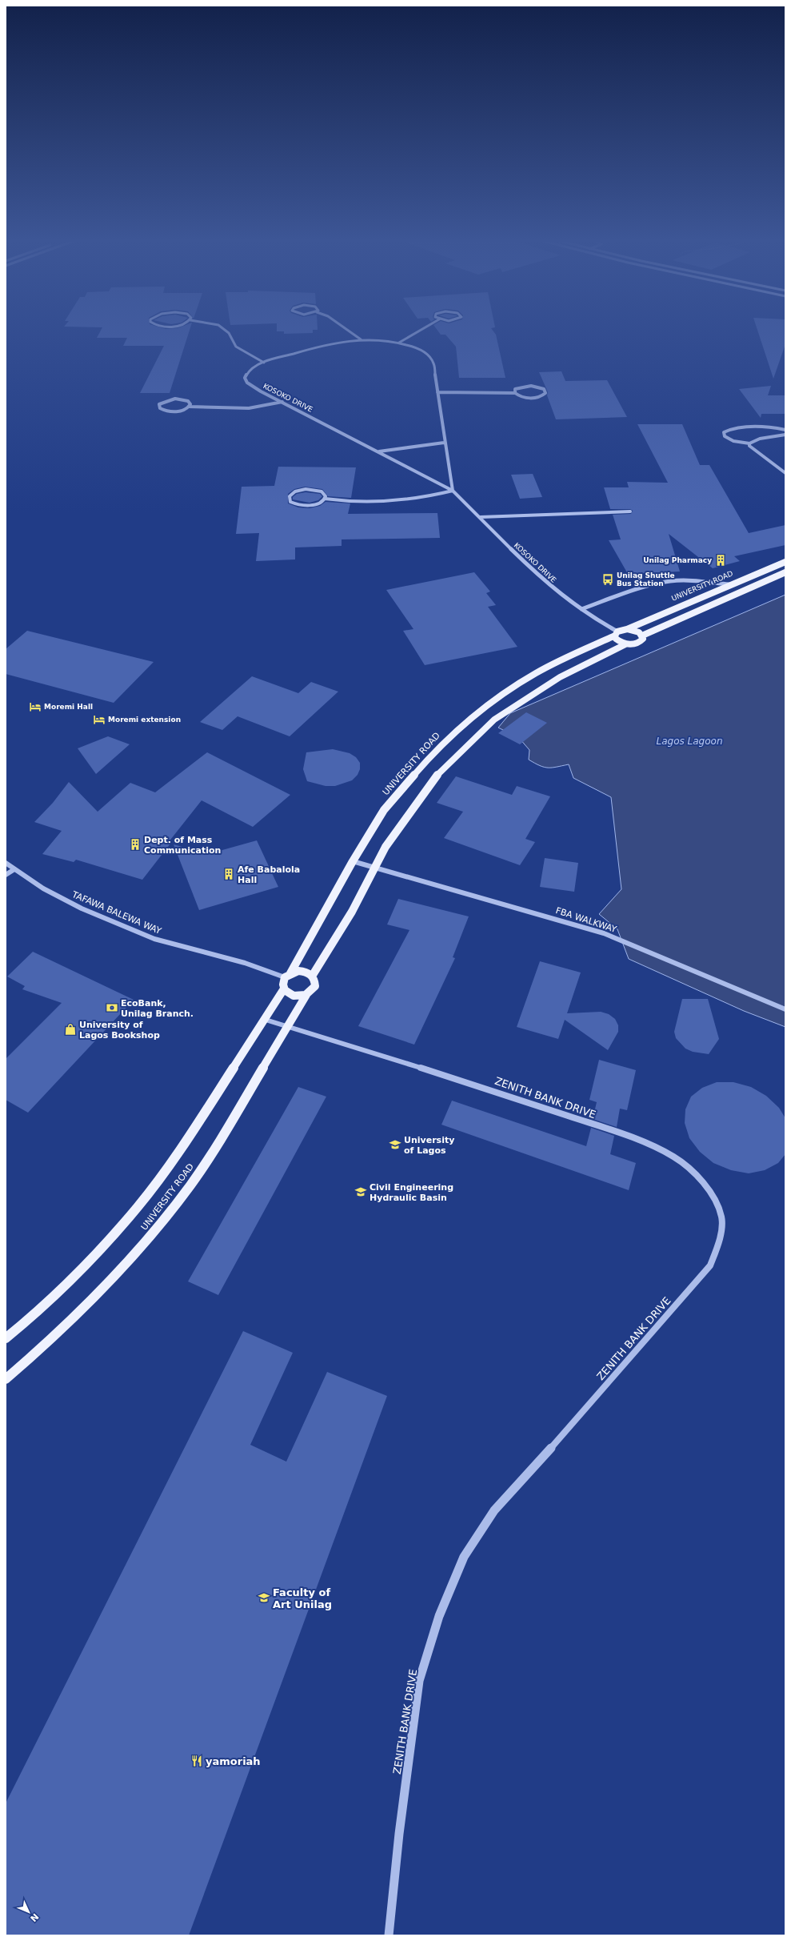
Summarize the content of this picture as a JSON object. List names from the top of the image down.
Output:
{
  "streets": {
    "main road": ["UNIVERSITY ROAD"],
    "street": [
      "KOSOKO DRIVE",
      "TAFAWA BALEWA WAY",
      "FBA WALKWAY",
      "ZENITH BANK DRIVE"
    ]
  },
  "crossings": [
    ["KOSOKO DRIVE", "UNIVERSITY ROAD"],
    ["UNIVERSITY ROAD", "TAFAWA BALEWA WAY"],
    ["UNIVERSITY ROAD", "FBA WALKWAY"],
    ["UNIVERSITY ROAD", "ZENITH BANK DRIVE"]
  ],
  "water": ["Lagos Lagoon"],
  "places": {
    "building": ["Unilag Pharmacy", "Dept. of Mass Communication", "Afe Babalola Hall"],
    "bus stop": ["Unilag Shuttle Bus Station"],
    "hotel": ["Moremi Hall", "Moremi extension"],
    "bank": ["EcoBank, Unilag Branch."],
    "shop": ["University of Lagos Bookshop"],
    "school or university": ["University of Lagos", "Civil Engineering Hydraulic Basin", "Faculty of Art Unilag"],
    "restaurant": ["yamoriah"]
  },
  "north": "bottom right"
}
